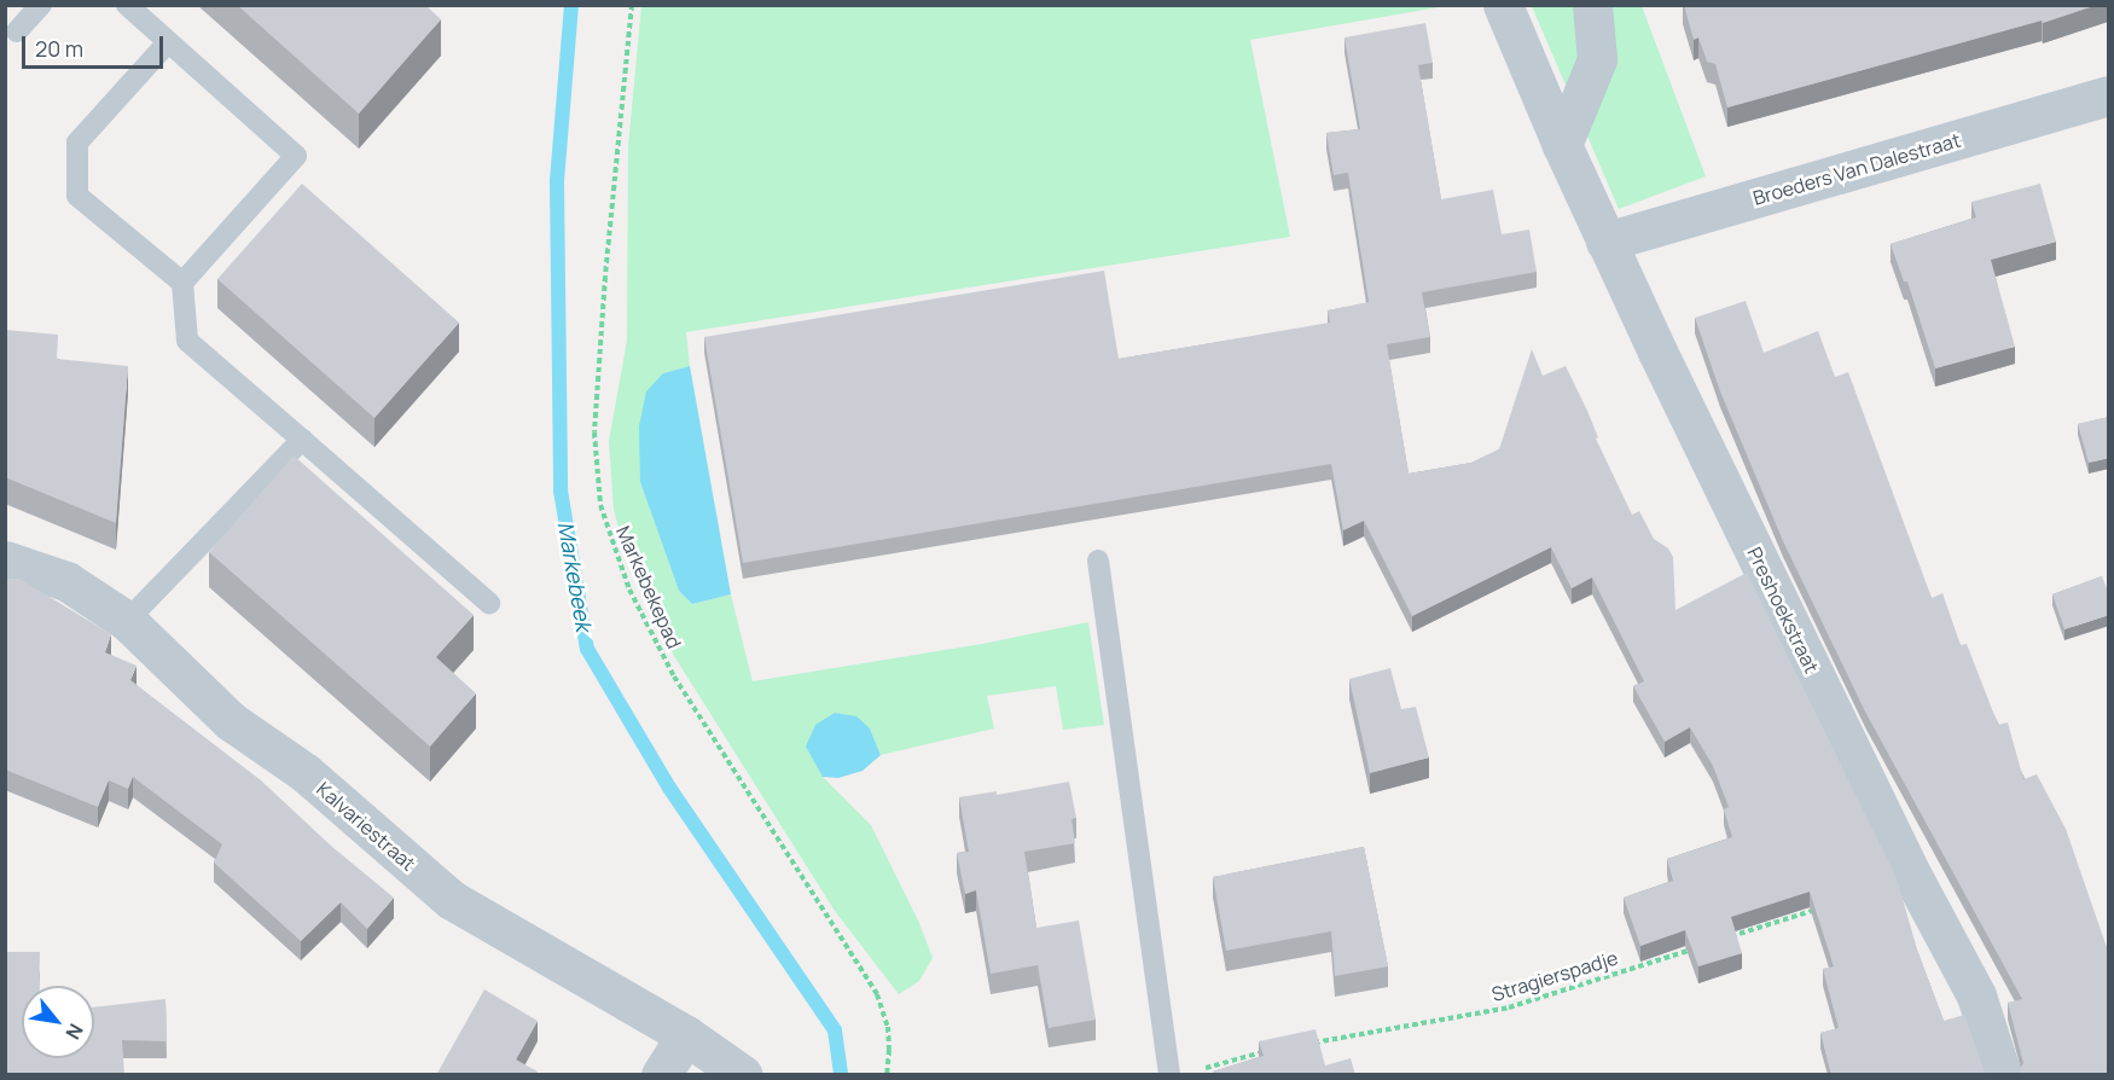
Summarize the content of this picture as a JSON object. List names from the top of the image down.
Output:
{
  "streets": {
    "street": ["Broeders Van Dalestraat", "Preshoekstraat", "Kalvariestraat"],
    "path": ["Markebekepad", "Stragierspadje"]
  },
  "crossings": [
    ["Broeders Van Dalestraat", "Preshoekstraat"]
  ],
  "water": ["Markebeek"],
  "scale_bar": "20 m",
  "north": "bottom right"
}
